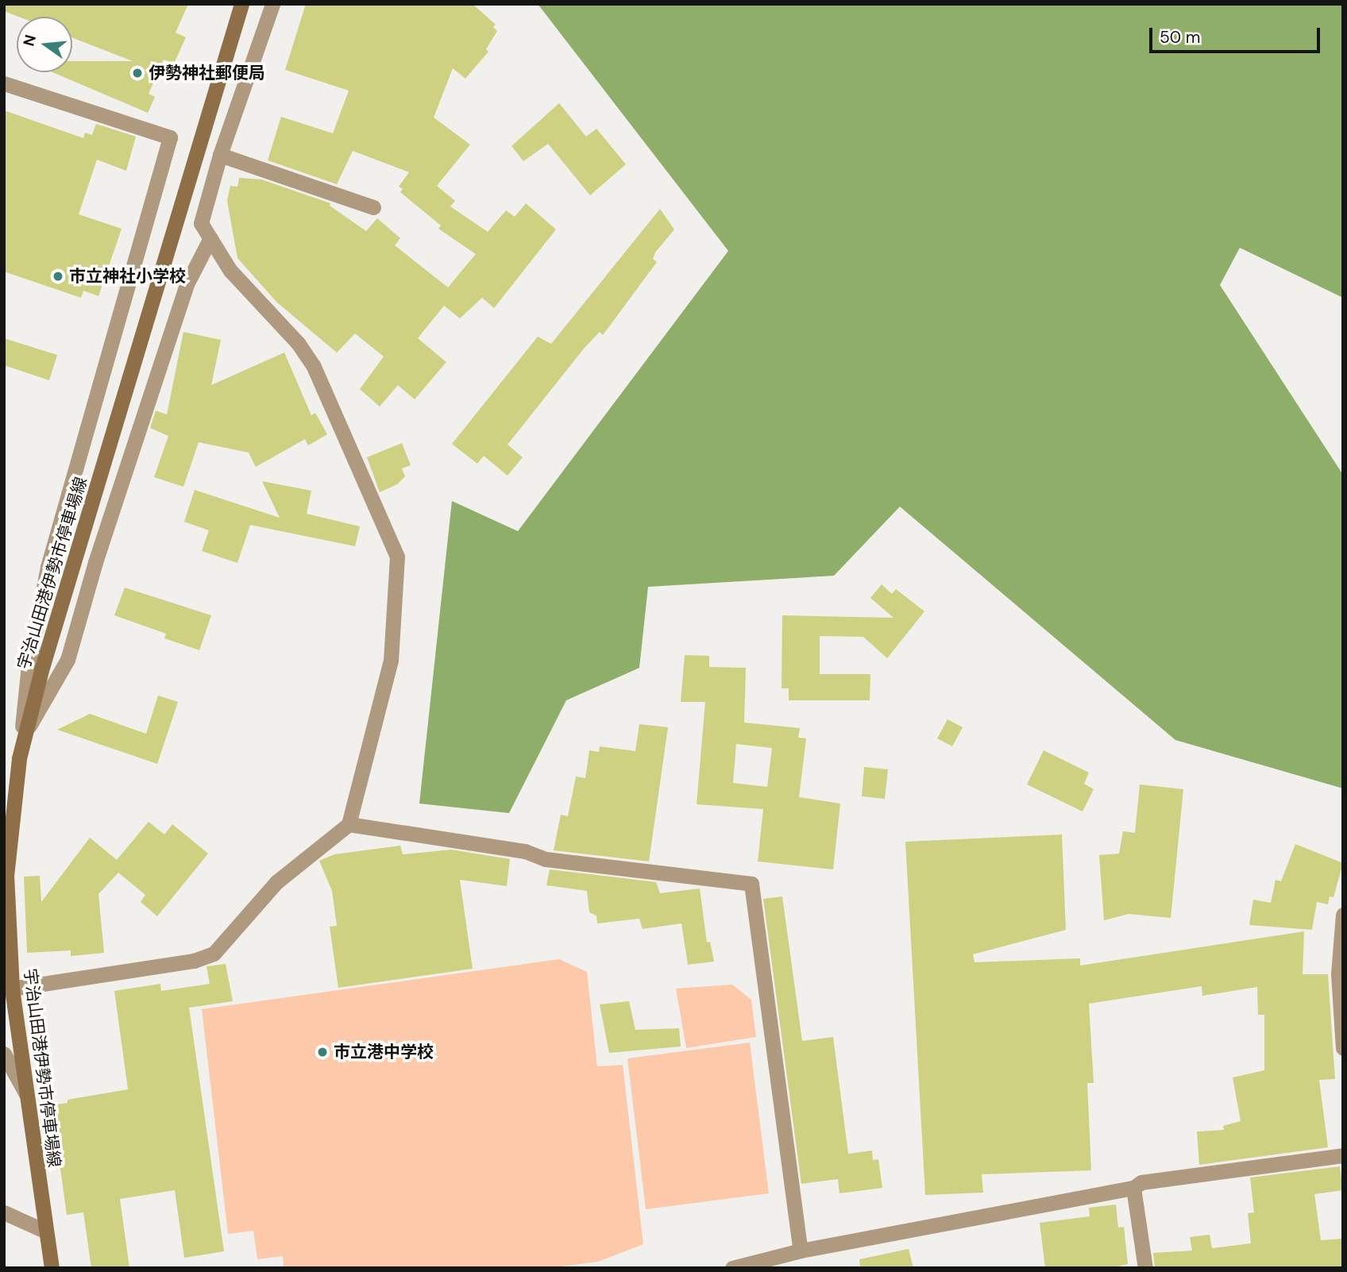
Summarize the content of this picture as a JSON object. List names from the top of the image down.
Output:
{
  "streets": {
    "main road": ["宇治山田港伊勢市停車場線"]
  },
  "places": ["伊勢神社郵便局", "市立神社小学校", "市立港中学校"],
  "scale_bar": "50 m",
  "north": "left"
}
